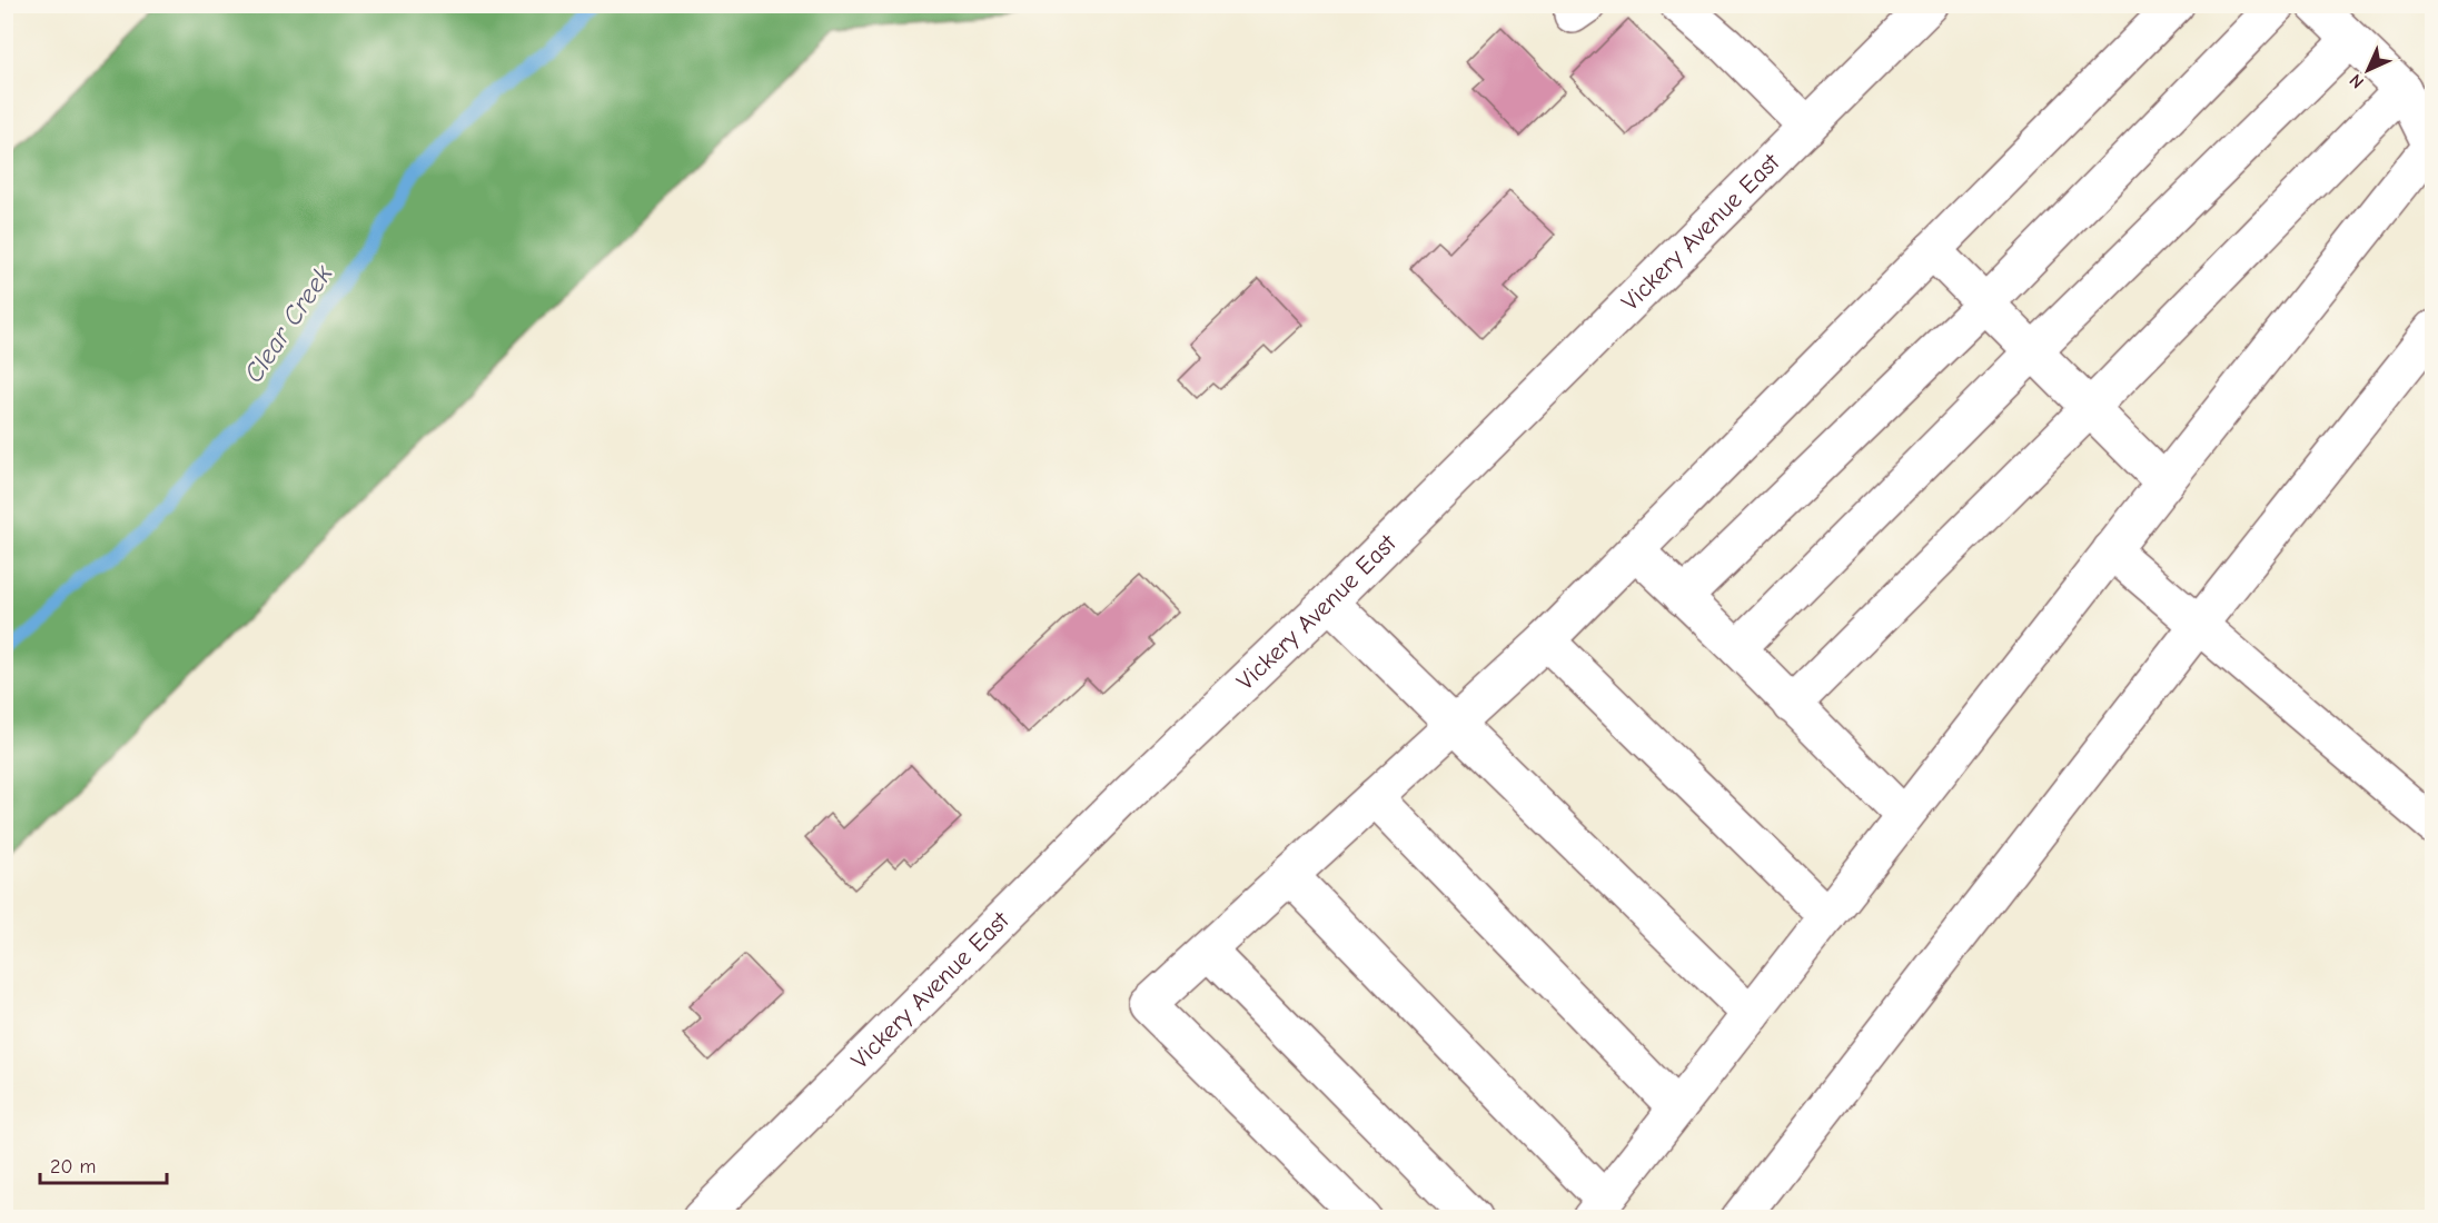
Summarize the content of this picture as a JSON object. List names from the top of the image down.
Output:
{
  "streets": {
    "street": ["Vickery Avenue East"]
  },
  "water": ["Clear Creek"],
  "scale_bar": "20 m",
  "north": "bottom left"
}
